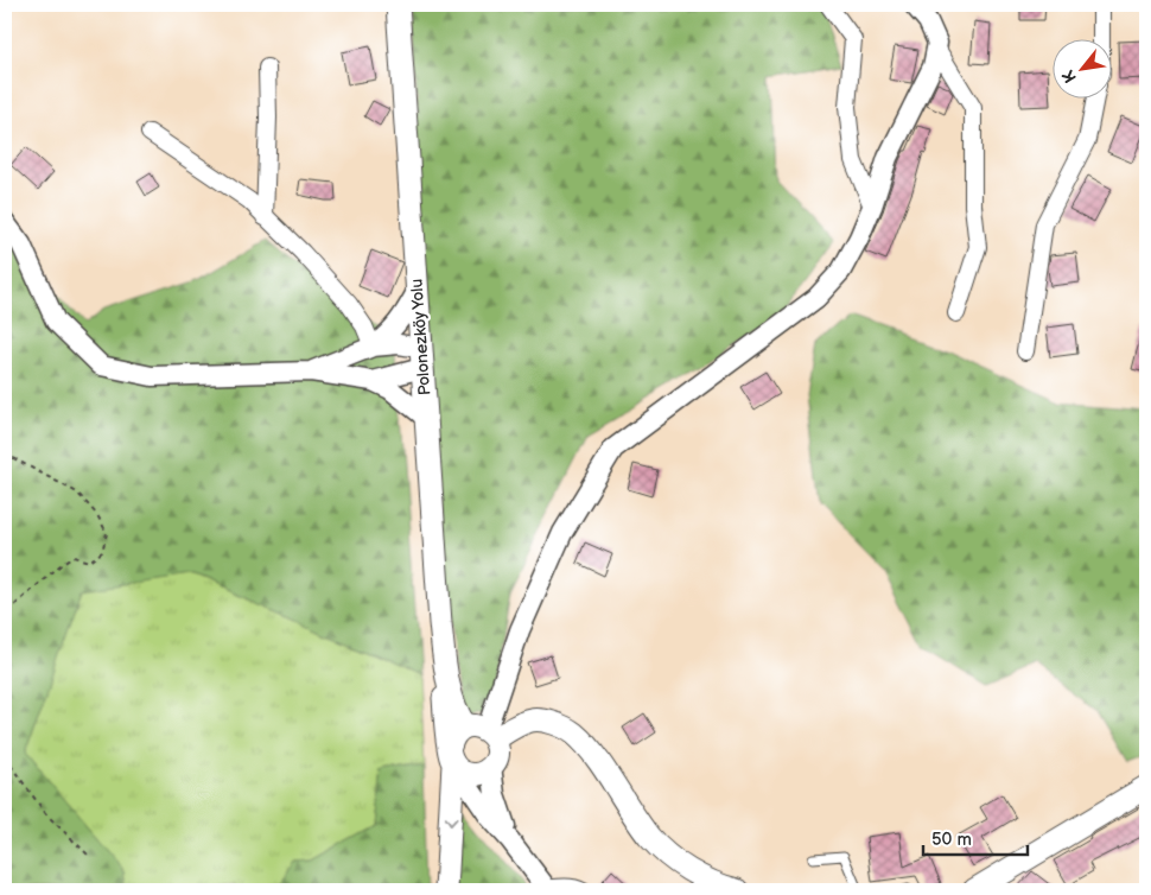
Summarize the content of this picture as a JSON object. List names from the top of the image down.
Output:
{
  "streets": {
    "main road": ["Polonezköy Yolu"]
  },
  "scale_bar": "50 m",
  "north": "bottom left"
}
